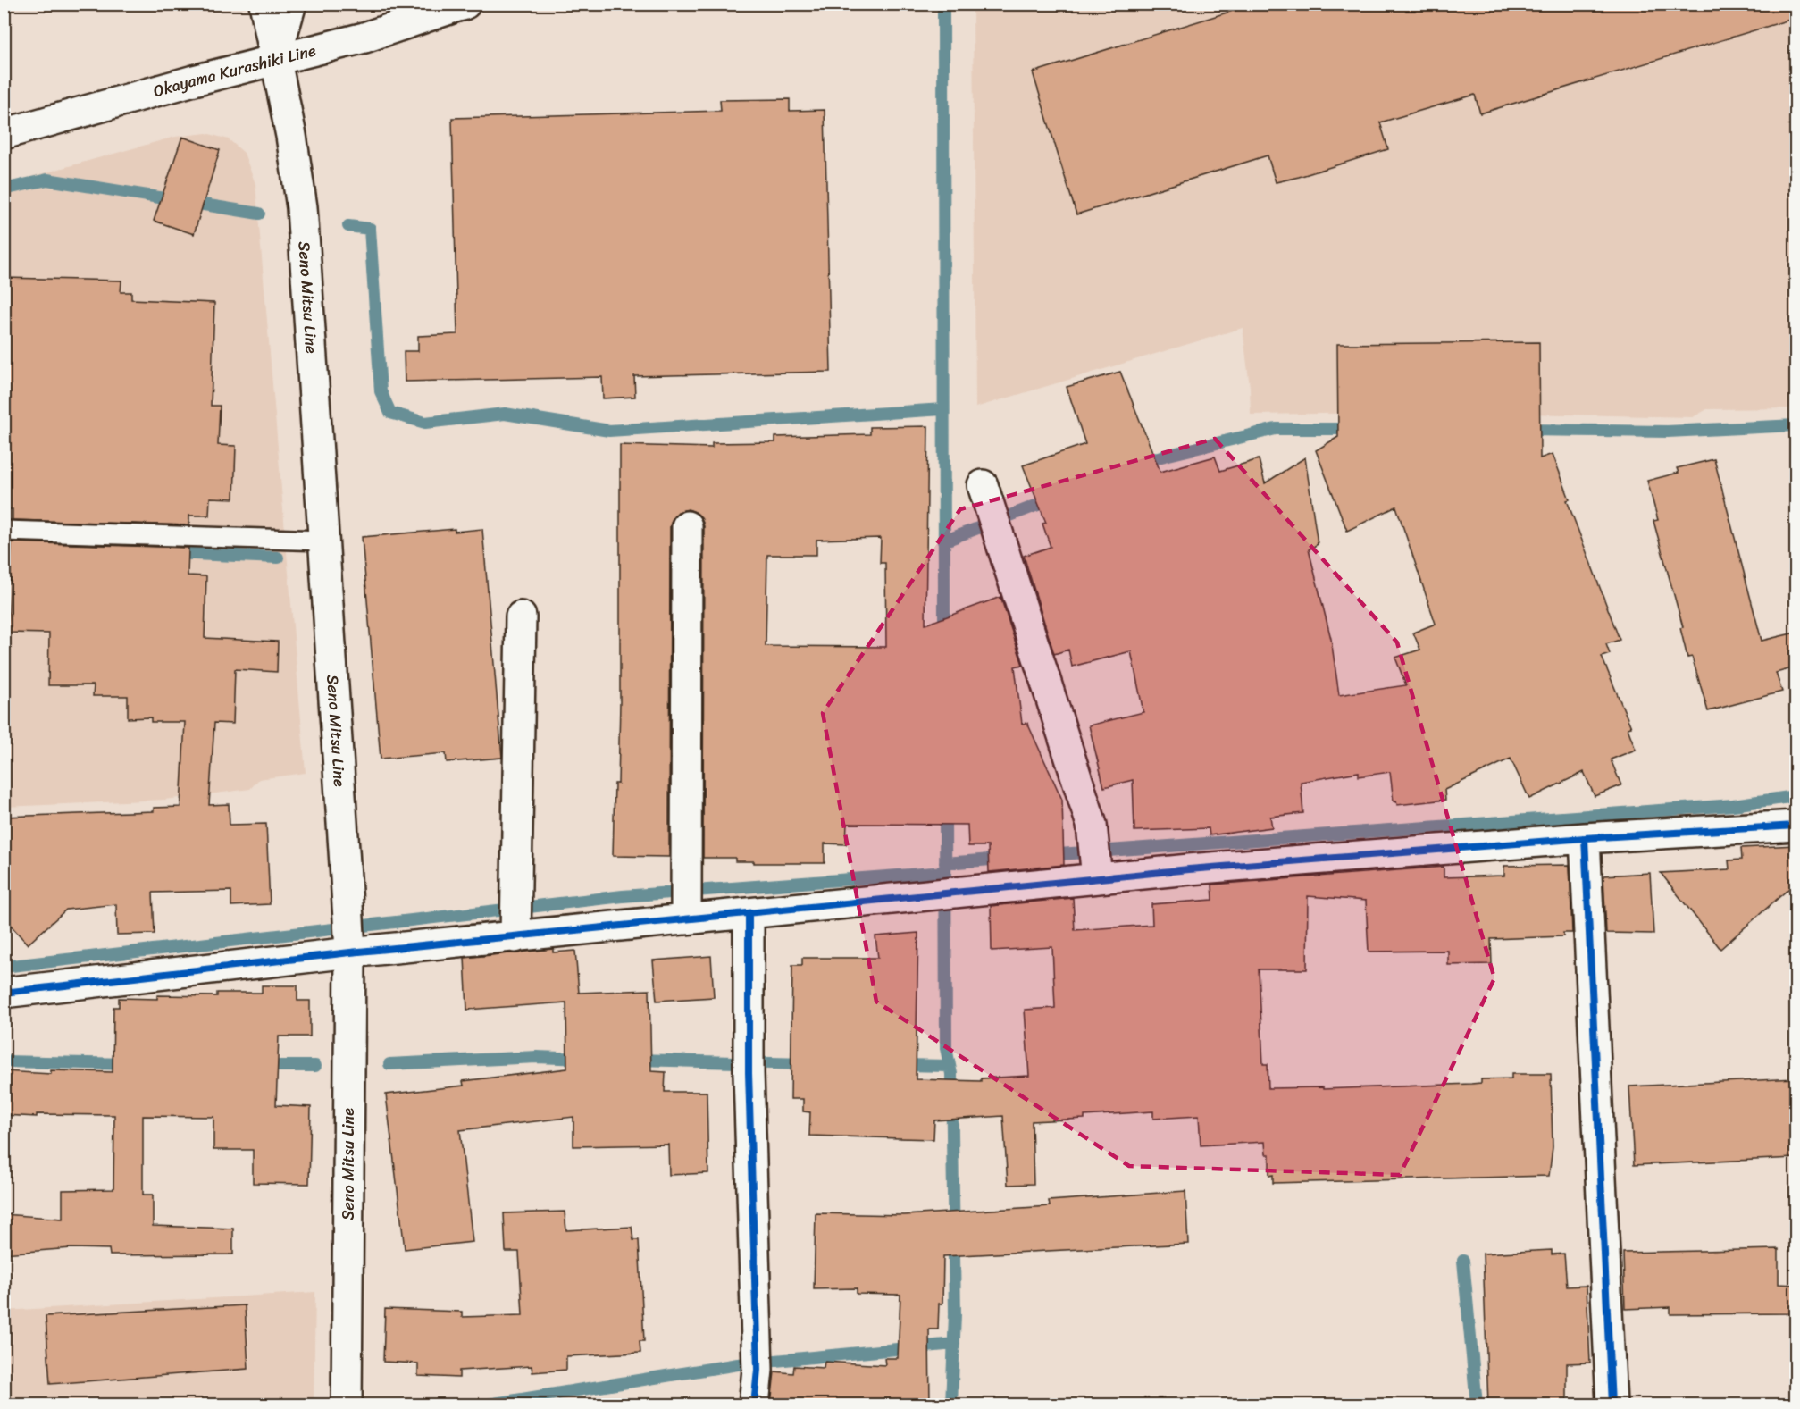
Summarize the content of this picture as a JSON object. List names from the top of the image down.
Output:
{
  "streets": {
    "street": ["Okayama Kurashiki Line", "Seno Mitsu Line"]
  },
  "crossings": [
    ["Okayama Kurashiki Line", "Seno Mitsu Line"]
  ]
}
